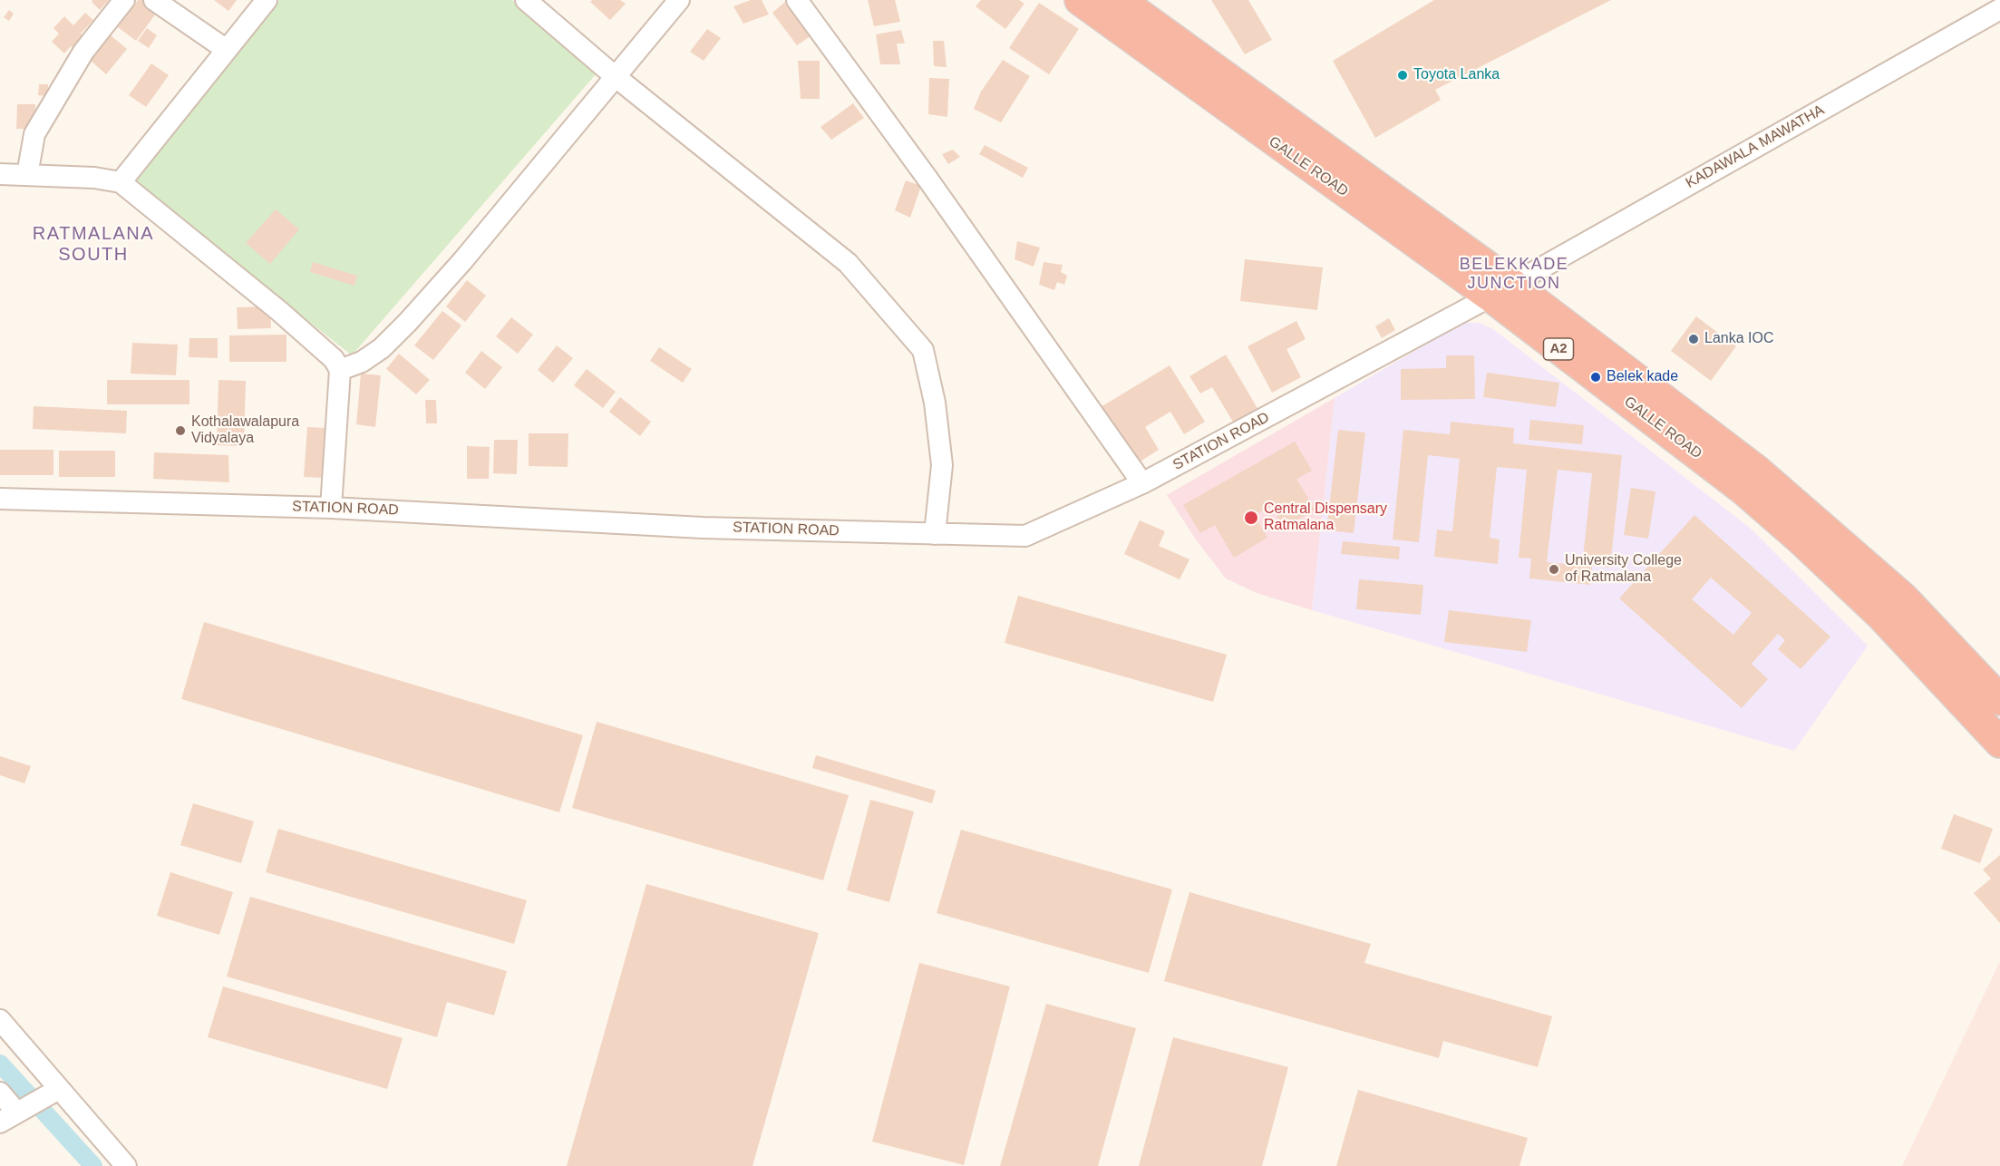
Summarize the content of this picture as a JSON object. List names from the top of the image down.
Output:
{
  "streets": {
    "highway": ["GALLE ROAD", "A2"],
    "street": ["KADAWALA MAWATHA", "STATION ROAD"]
  },
  "crossings": [
    ["KADAWALA MAWATHA", "GALLE ROAD"],
    ["KADAWALA MAWATHA", "STATION ROAD"],
    ["GALLE ROAD", "STATION ROAD"]
  ],
  "districts": ["RATMALANA SOUTH", "BELEKKADE JUNCTION"],
  "places": [
    "Toyota Lanka",
    "Lanka IOC",
    "Belek kade",
    "Kothalawalapura Vidyalaya",
    "Central Dispensary Ratmalana",
    "University College of Ratmalana"
  ]
}
